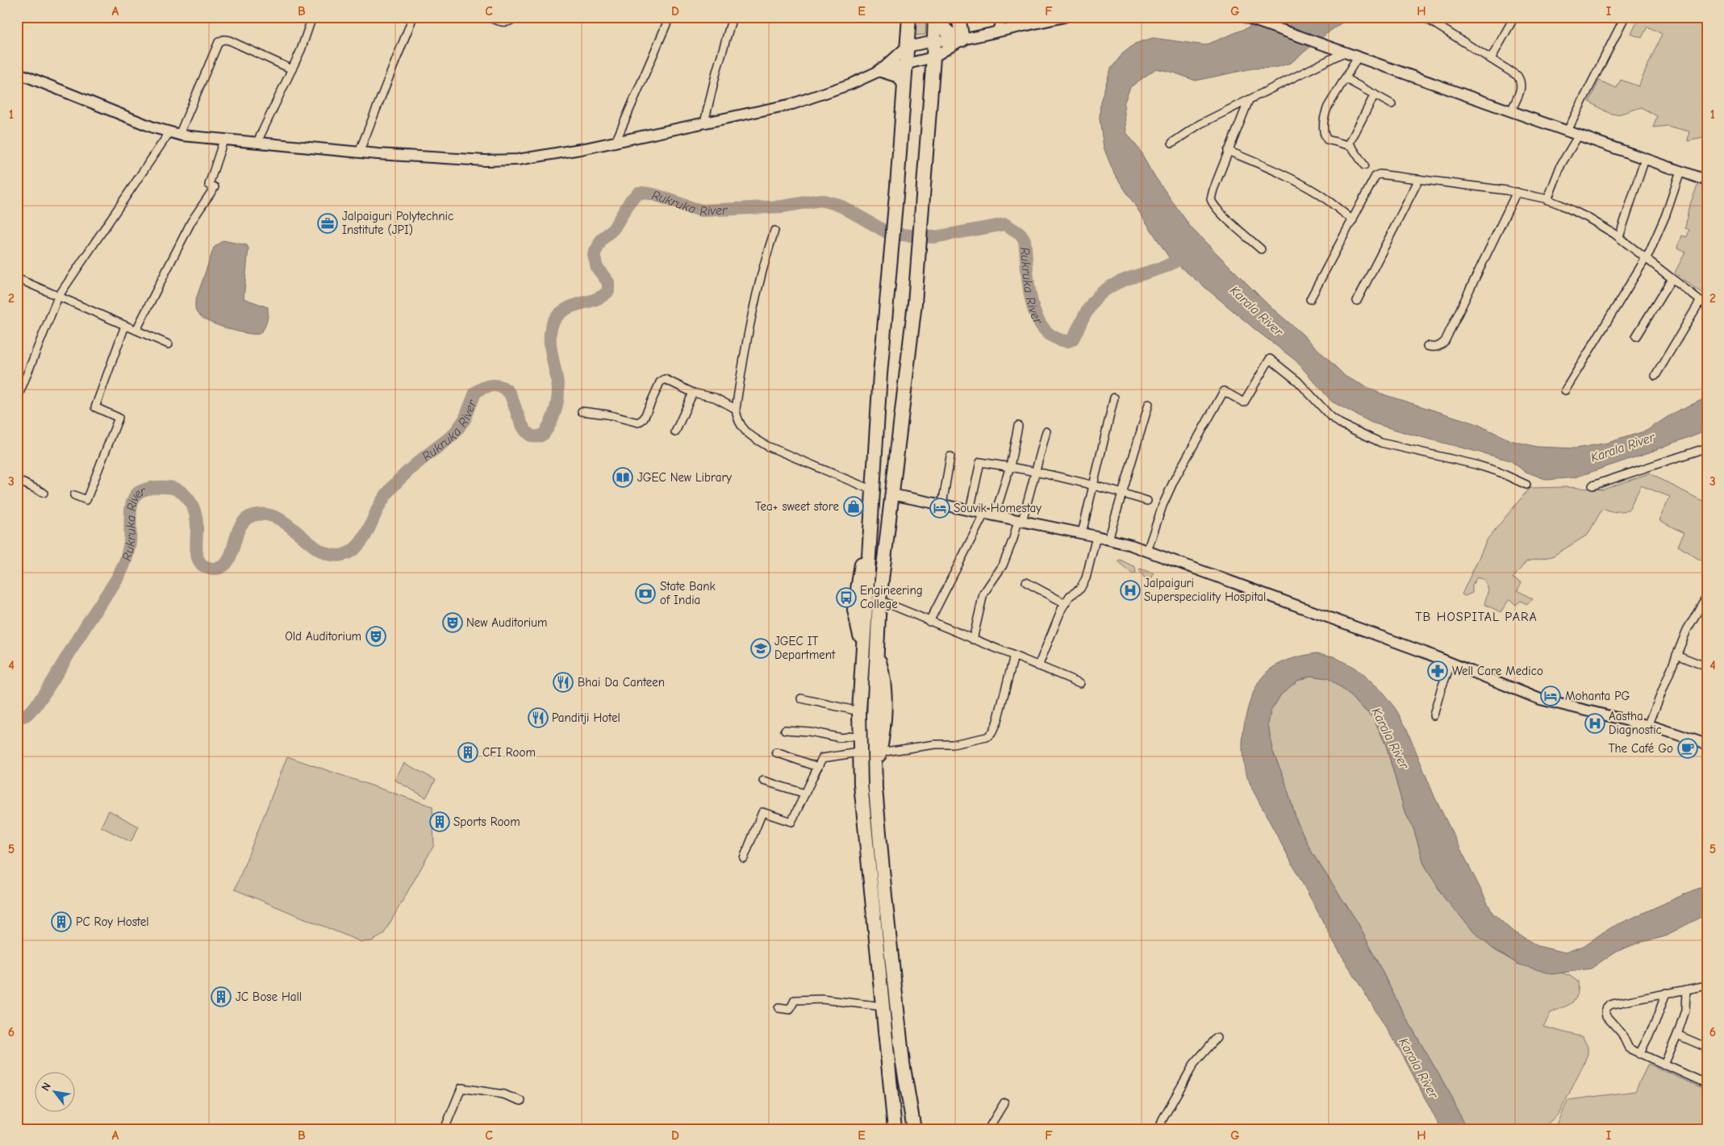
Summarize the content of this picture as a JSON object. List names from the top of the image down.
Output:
{
  "districts": ["TB HOSPITAL PARA"],
  "water": ["Rukruka River", "Karala River"],
  "places": {
    "office": ["Jalpaiguri Polytechnic Institute (JPI)"],
    "library": ["JGEC New Library"],
    "shop": ["Tea+ sweet store"],
    "hotel": ["Souvik Homestay", "Mohanta PG"],
    "hospital": ["Jalpaiguri Superspeciality Hospital", "Aastha Diagnostic"],
    "bank": ["State Bank of India"],
    "bus stop": ["Engineering College"],
    "theatre": ["New Auditorium", "Old Auditorium"],
    "school or university": ["JGEC IT Department"],
    "pharmacy": ["Well Care Medico"],
    "restaurant": ["Bhai Da Canteen", "Panditji Hotel"],
    "cafe": ["The Café Go"],
    "building": [
      "CFI Room",
      "Sports Room",
      "PC Roy Hostel",
      "JC Bose Hall"
    ]
  },
  "north": "top left",
  "grid": {
    "columns": [
      "A",
      "B",
      "C",
      "D",
      "E",
      "F",
      "G",
      "H",
      "I"
    ],
    "rows": [
      "1",
      "2",
      "3",
      "4",
      "5",
      "6"
    ]
  }
}
